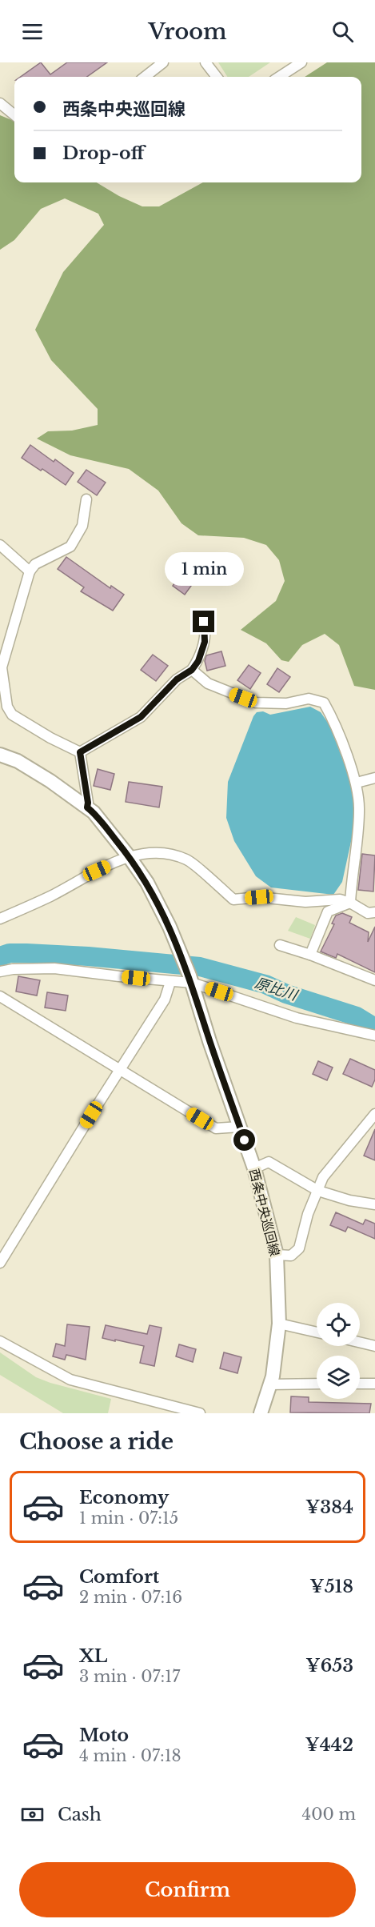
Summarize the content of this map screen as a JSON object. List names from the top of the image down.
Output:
{
  "streets": {
    "street": ["西条中央巡回線"]
  },
  "water": ["原比川"],
  "page": {
    "header": "Vroom",
    "banner": ["西条中央巡回線", "Drop-off"],
    "bubble": "1 min",
    "heading": "Choose a ride",
    "list": [
      {
        "name": "Economy",
        "note": "1 min · 07:15",
        "value": "¥384"
      },
      {
        "name": "Comfort",
        "note": "2 min · 07:16",
        "value": "¥518"
      },
      {
        "name": "XL",
        "note": "3 min · 07:17",
        "value": "¥653"
      },
      {
        "name": "Moto",
        "note": "4 min · 07:18",
        "value": "¥442"
      }
    ],
    "pay": ["Cash", "400 m"],
    "buttons": "Confirm"
  }
}
